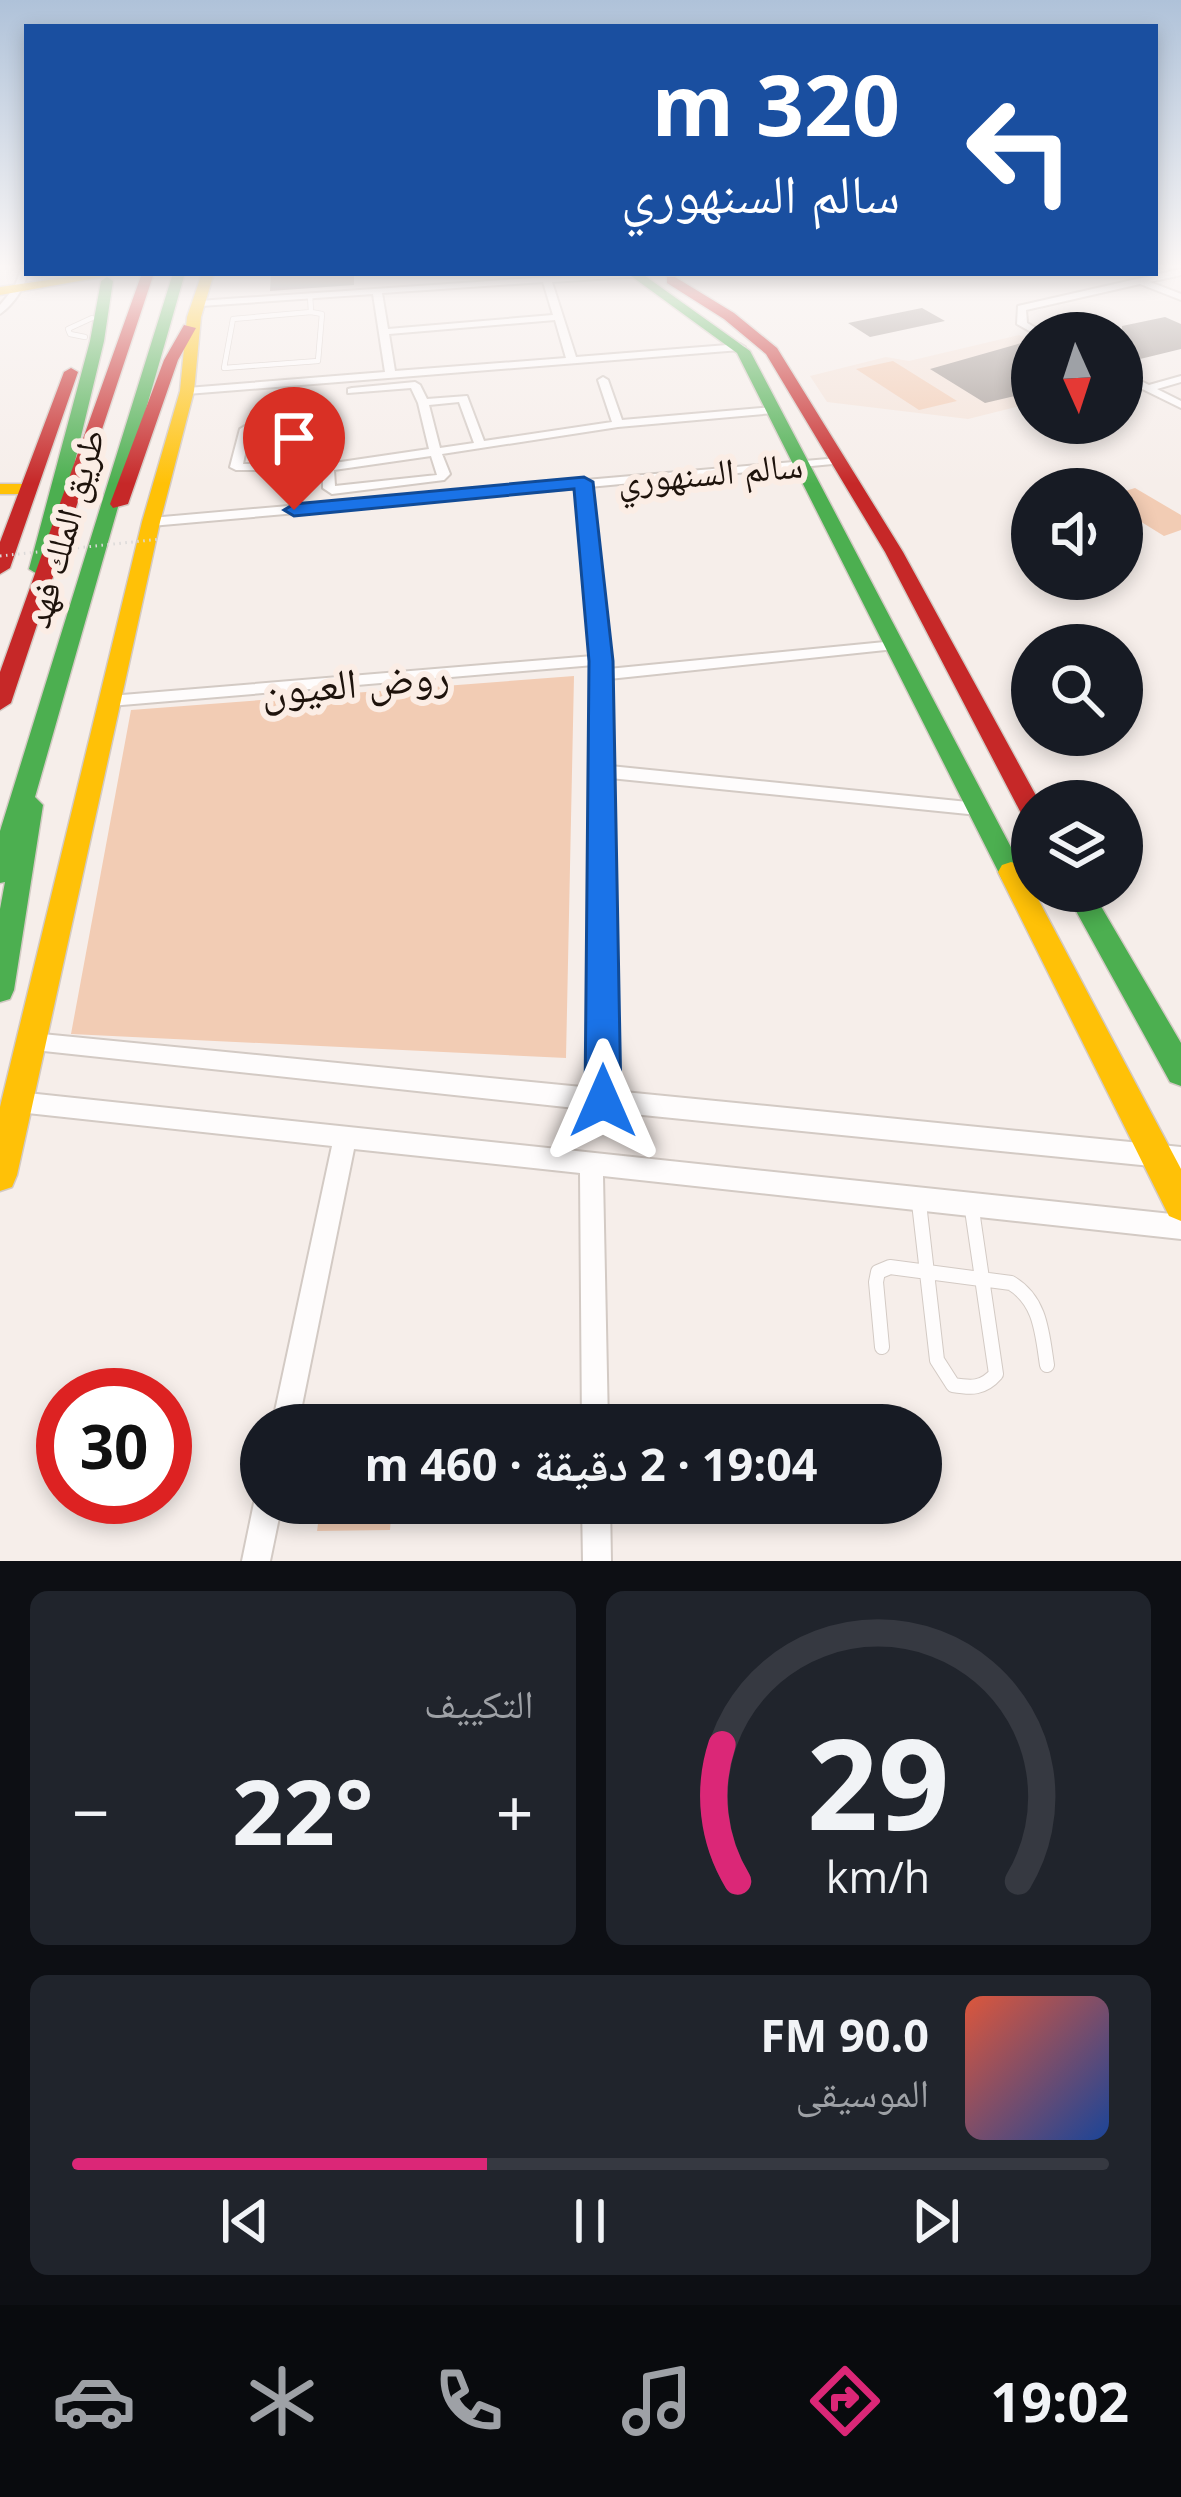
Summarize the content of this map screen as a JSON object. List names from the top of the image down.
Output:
{
  "streets": {
    "main road": ["طريق الملك فهد"],
    "street": ["سالم السنهوري", "روض العيون"]
  },
  "north": "bottom",
  "page": {
    "turn": ["320 m", "سالم السنهوري"],
    "limit": "30",
    "trip": "19:04 · 2 دقيقة · 460 m",
    "tile": "التكييف",
    "heat": ["−", "22°", "+"],
    "song": ["90.0 FM", "الموسيقى"],
    "tabs": "19:02",
    "gauge": ["29", "km/h"]
  }
}
